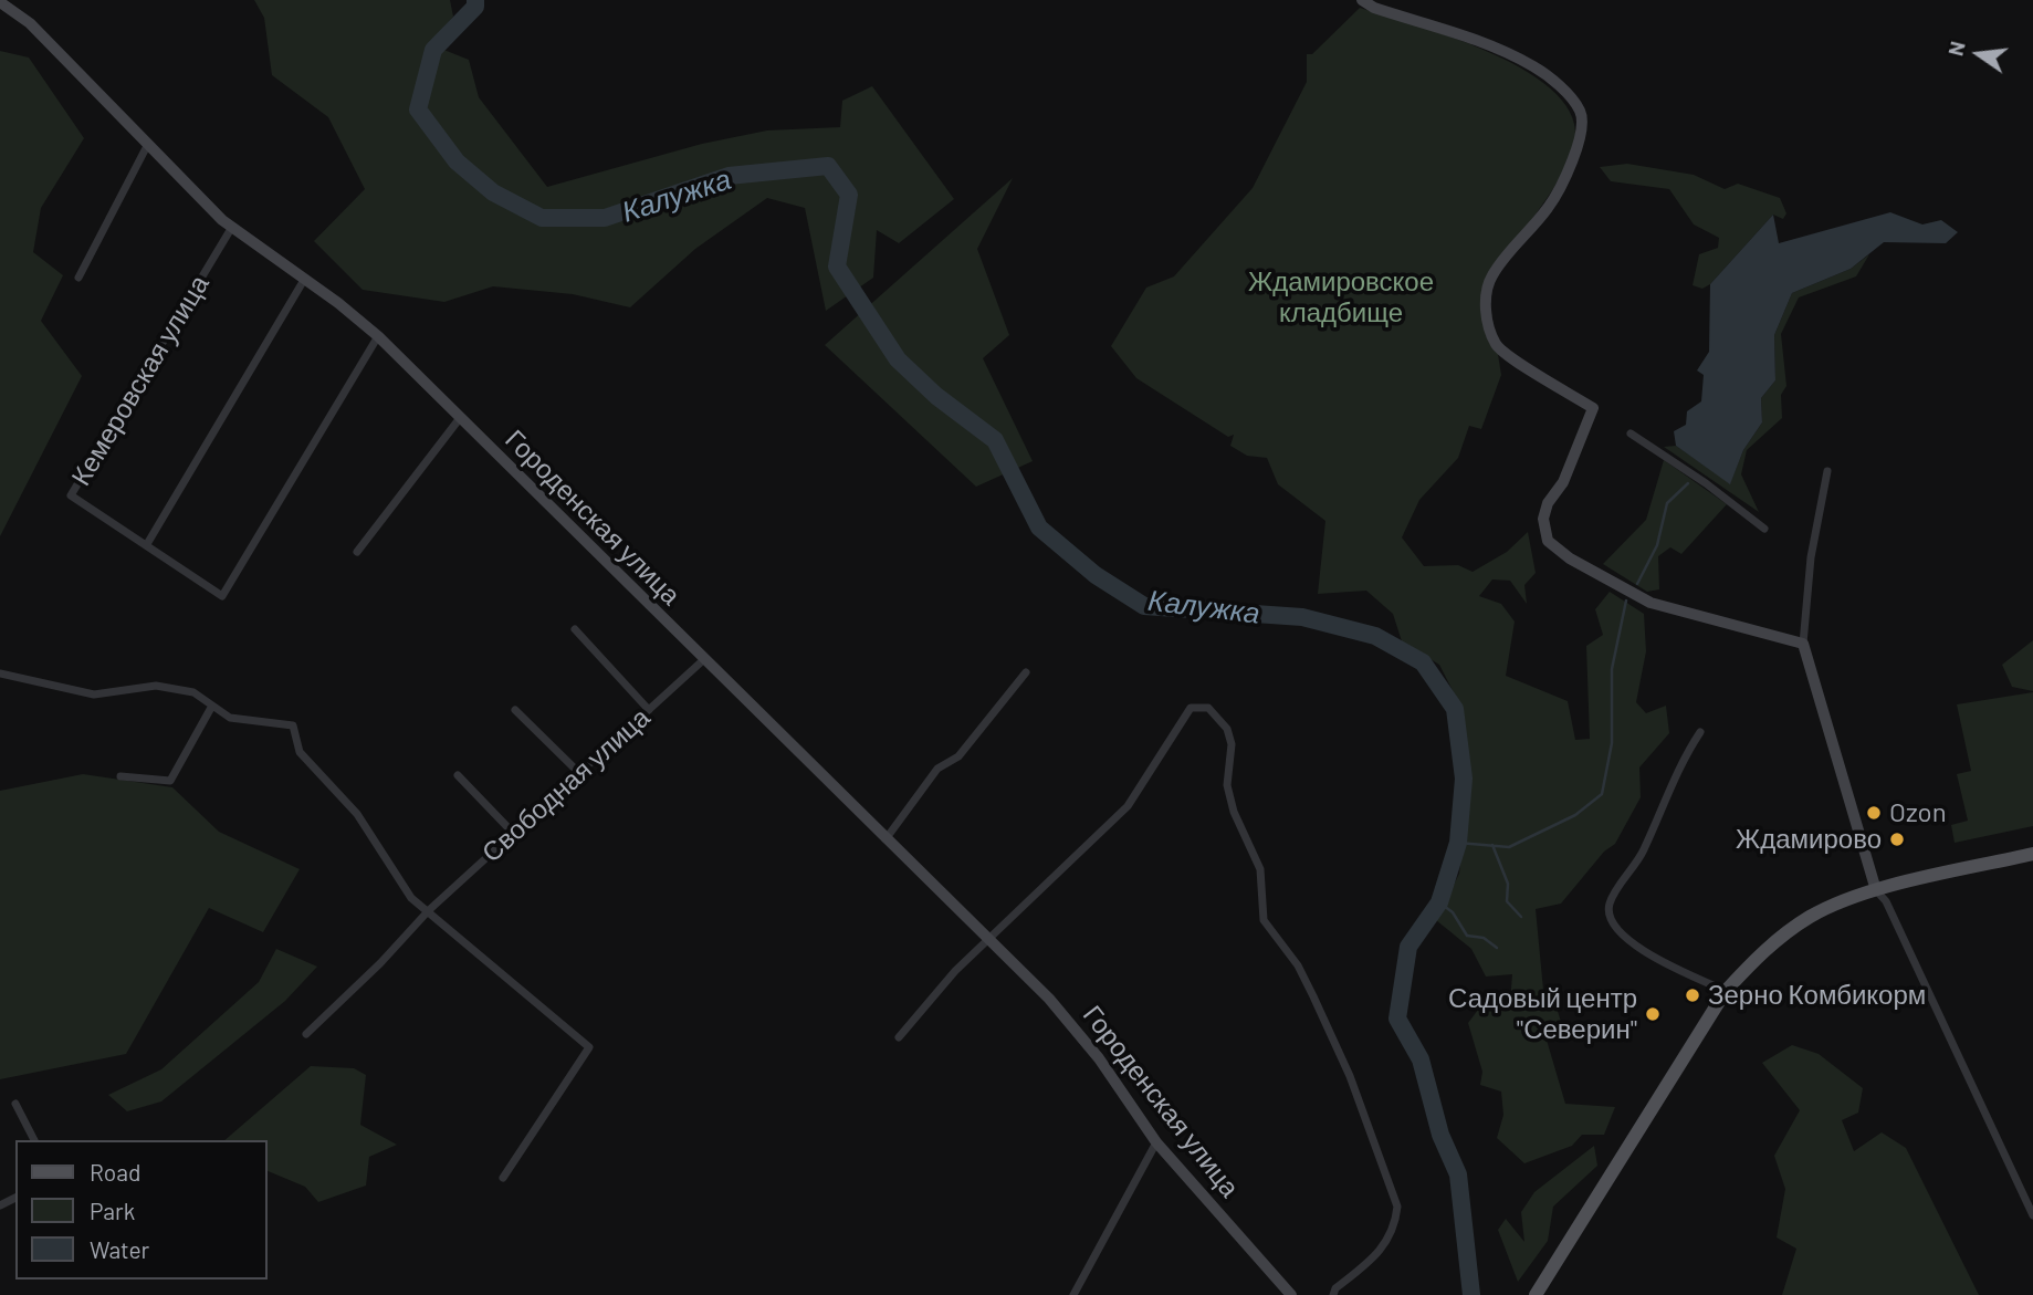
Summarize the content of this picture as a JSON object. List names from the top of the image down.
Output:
{
  "streets": {
    "street": ["Кемеровская улица", "Городенская улица", "Свободная улица"]
  },
  "crossings": [
    ["Кемеровская улица", "Городенская улица"],
    ["Городенская улица", "Свободная улица"]
  ],
  "water": ["Калужка"],
  "parks": ["Ждамировское кладбище"],
  "places": [
    "Ozon",
    "Ждамирово",
    "Зерно Комбикорм",
    "Садовый центр \"Северин\""
  ],
  "legend": ["Road", "Park", "Water"],
  "north": "left"
}
